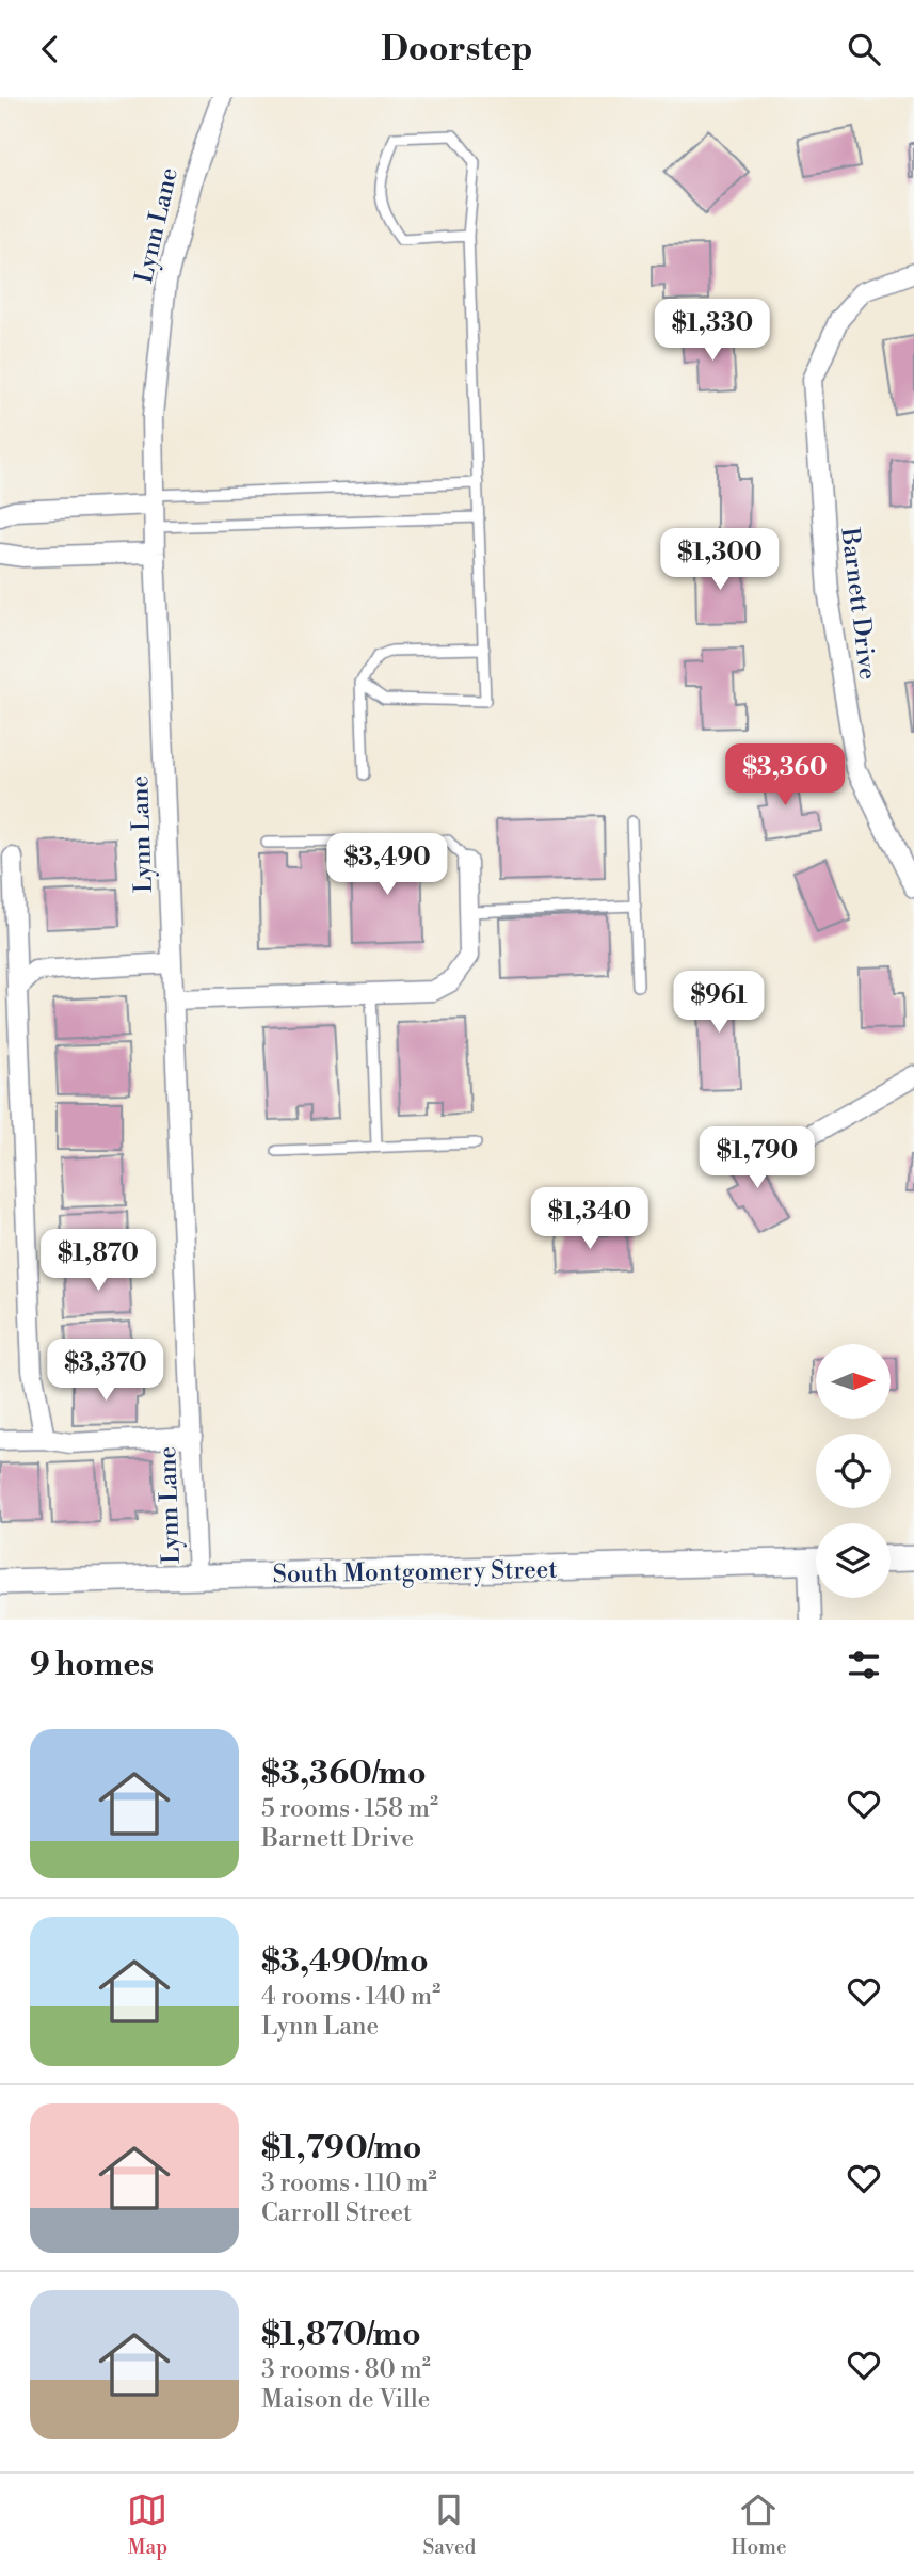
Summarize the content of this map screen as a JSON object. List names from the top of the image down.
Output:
{
  "streets": {
    "street": ["Lynn Lane", "Barnett Drive", "South Montgomery Street"]
  },
  "crossings": [
    ["Lynn Lane", "South Montgomery Street"]
  ],
  "north": "right",
  "page": {
    "header": "Doorstep",
    "price": [
      "$1,330",
      "$1,300",
      "$3,360",
      "$3,490",
      "$961",
      "$1,790",
      "$1,340",
      "$1,870",
      "$3,370"
    ],
    "heading": "9 homes",
    "list": [
      {
        "name": "$3,360/mo",
        "note": "5 rooms · 158 m² · Barnett Drive"
      },
      {
        "name": "$3,490/mo",
        "note": "4 rooms · 140 m² · Lynn Lane"
      },
      {
        "name": "$1,790/mo",
        "note": "3 rooms · 110 m² · Carroll Street"
      },
      {
        "name": "$1,870/mo",
        "note": "3 rooms · 80 m² · Maison de Ville"
      }
    ],
    "tabs": ["Map", "Saved", "Home"]
  }
}
